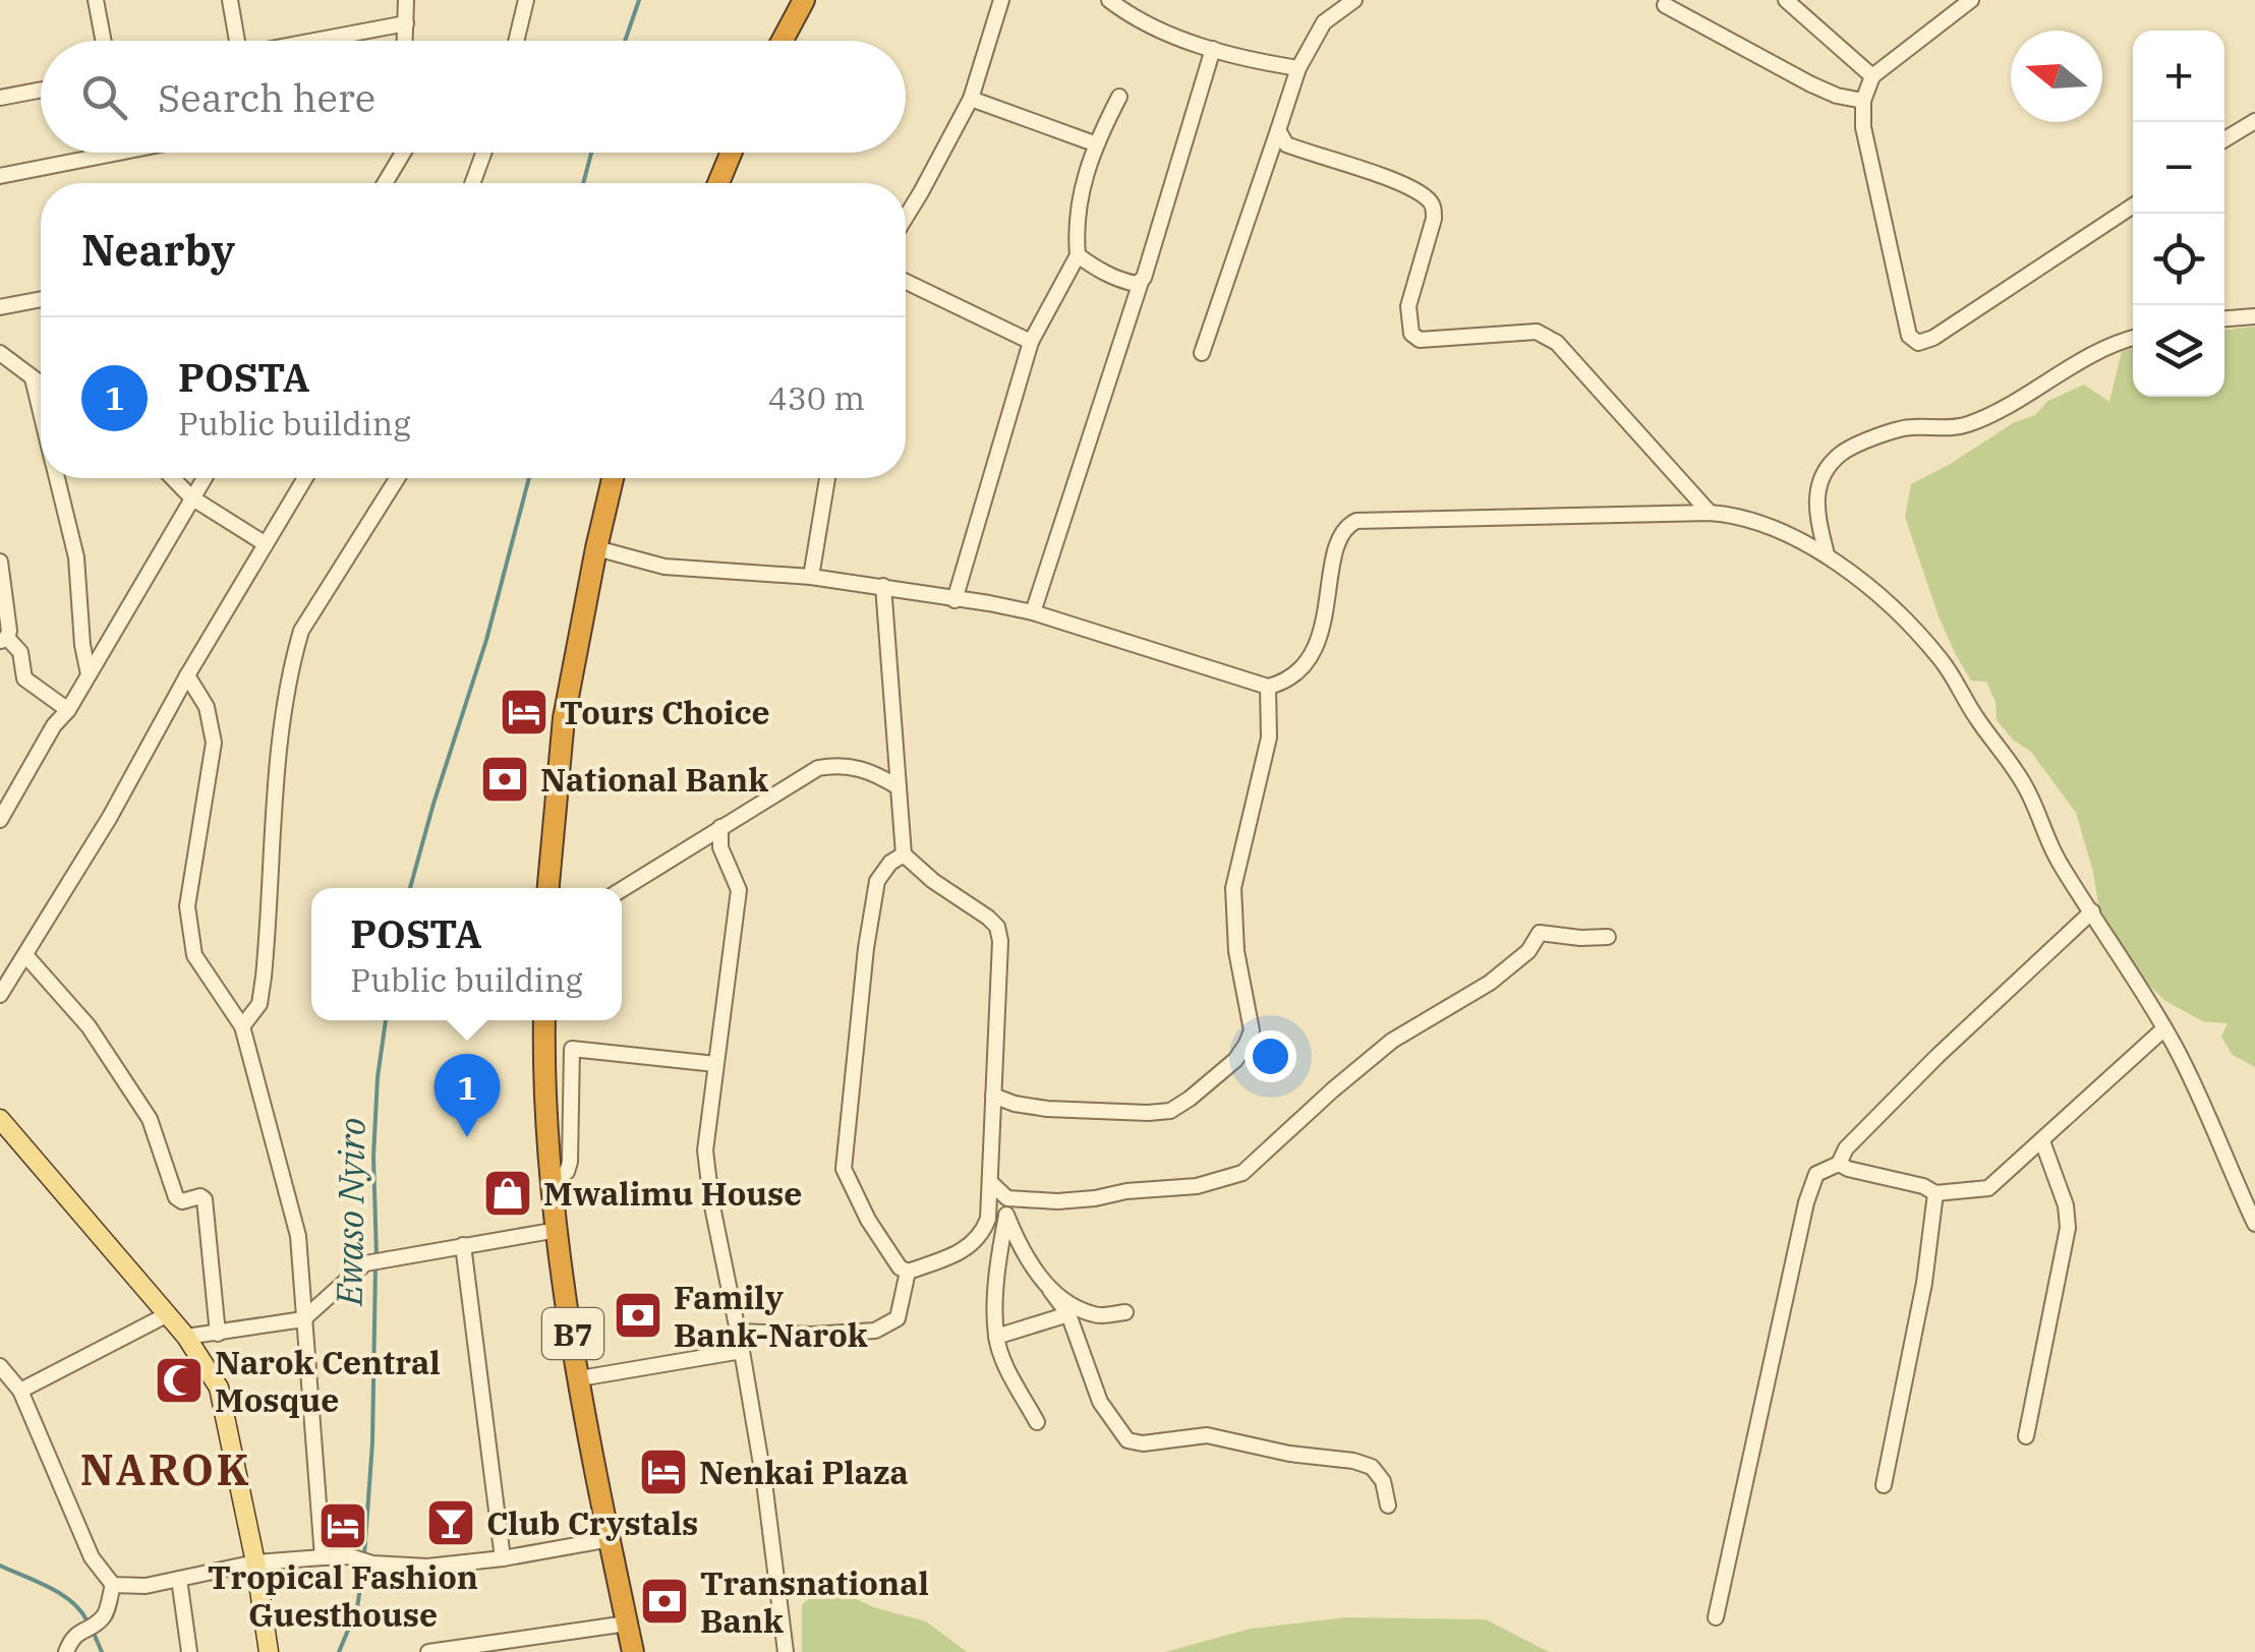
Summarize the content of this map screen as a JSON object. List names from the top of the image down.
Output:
{
  "streets": {
    "highway": ["B7"]
  },
  "districts": ["NAROK"],
  "water": ["Ewaso Nyiro"],
  "places": {
    "hotel": ["Tours Choice", "Nenkai Plaza", "Tropical Fashion Guesthouse"],
    "bank": ["National Bank", "Family Bank-Narok", "Transnational Bank"],
    "shop": ["Mwalimu House"],
    "mosque": ["Narok Central Mosque"],
    "bar": ["Club Crystals"]
  },
  "north": "left",
  "page": {
    "map_buttons": ["+", "−"],
    "search": "Search here",
    "heading": "Nearby",
    "list": [
      {
        "mark": "1",
        "name": "POSTA",
        "note": "Public building",
        "value": "430 m"
      }
    ],
    "popup": ["POSTA", "Public building"],
    "pins": "1"
  }
}
